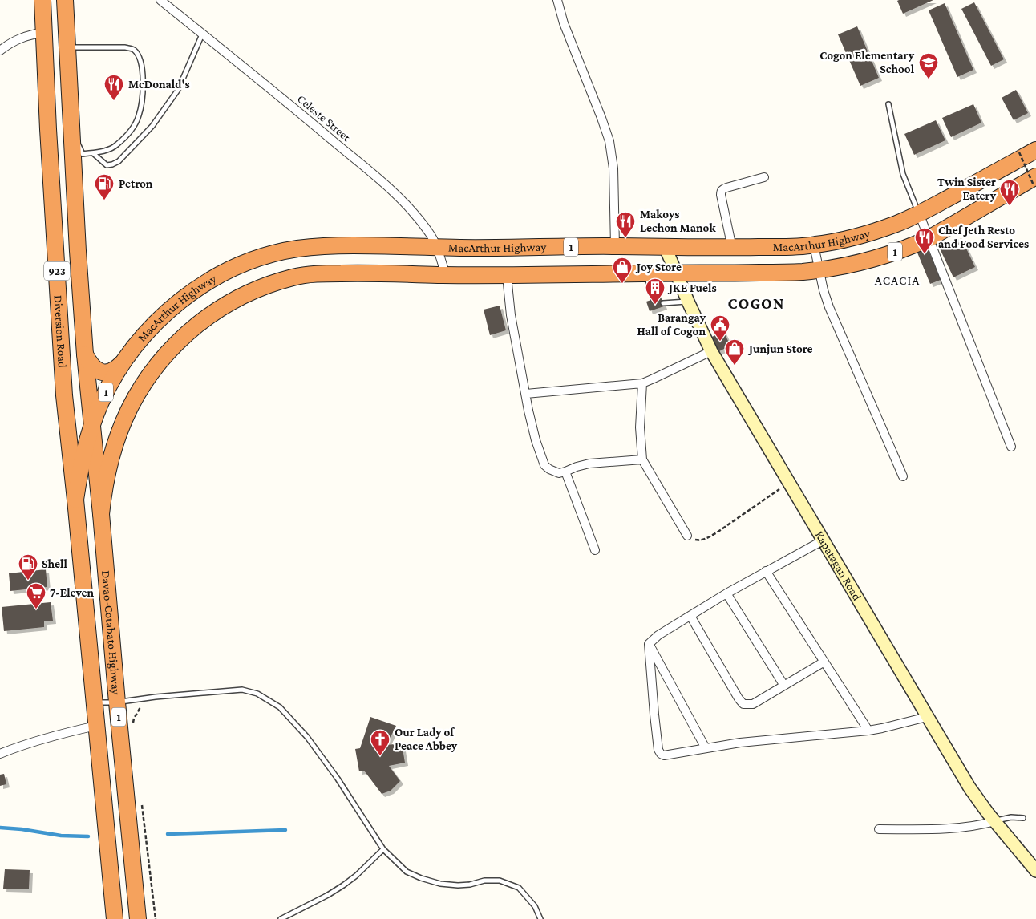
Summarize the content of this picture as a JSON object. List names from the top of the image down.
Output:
{
  "streets": {
    "highway": [
      "MacArthur Highway",
      "1",
      "923",
      "Diversion Road",
      "Davao-Cotabato Highway"
    ],
    "main road": ["Kapatagan Road"],
    "street": ["Celeste Street"]
  },
  "crossings": [
    ["Celeste Street", "MacArthur Highway"],
    ["MacArthur Highway", "Diversion Road"],
    ["MacArthur Highway", "Kapatagan Road"],
    ["MacArthur Highway", "Davao-Cotabato Highway"],
    ["Diversion Road", "Davao-Cotabato Highway"]
  ],
  "districts": ["ACACIA", "COGON"],
  "places": {
    "school or university": ["Cogon Elementary School"],
    "restaurant": [
      "McDonald's",
      "Twin Sister Eatery",
      "Makoys Lechon Manok",
      "Chef Jeth Resto and Food Services"
    ],
    "fuel station": ["Petron", "Shell"],
    "shop": ["Joy Store", "Junjun Store"],
    "building": ["JKE Fuels"],
    "public building": ["Barangay Hall of Cogon"],
    "supermarket": ["7-Eleven"],
    "church": ["Our Lady of Peace Abbey"]
  }
}
